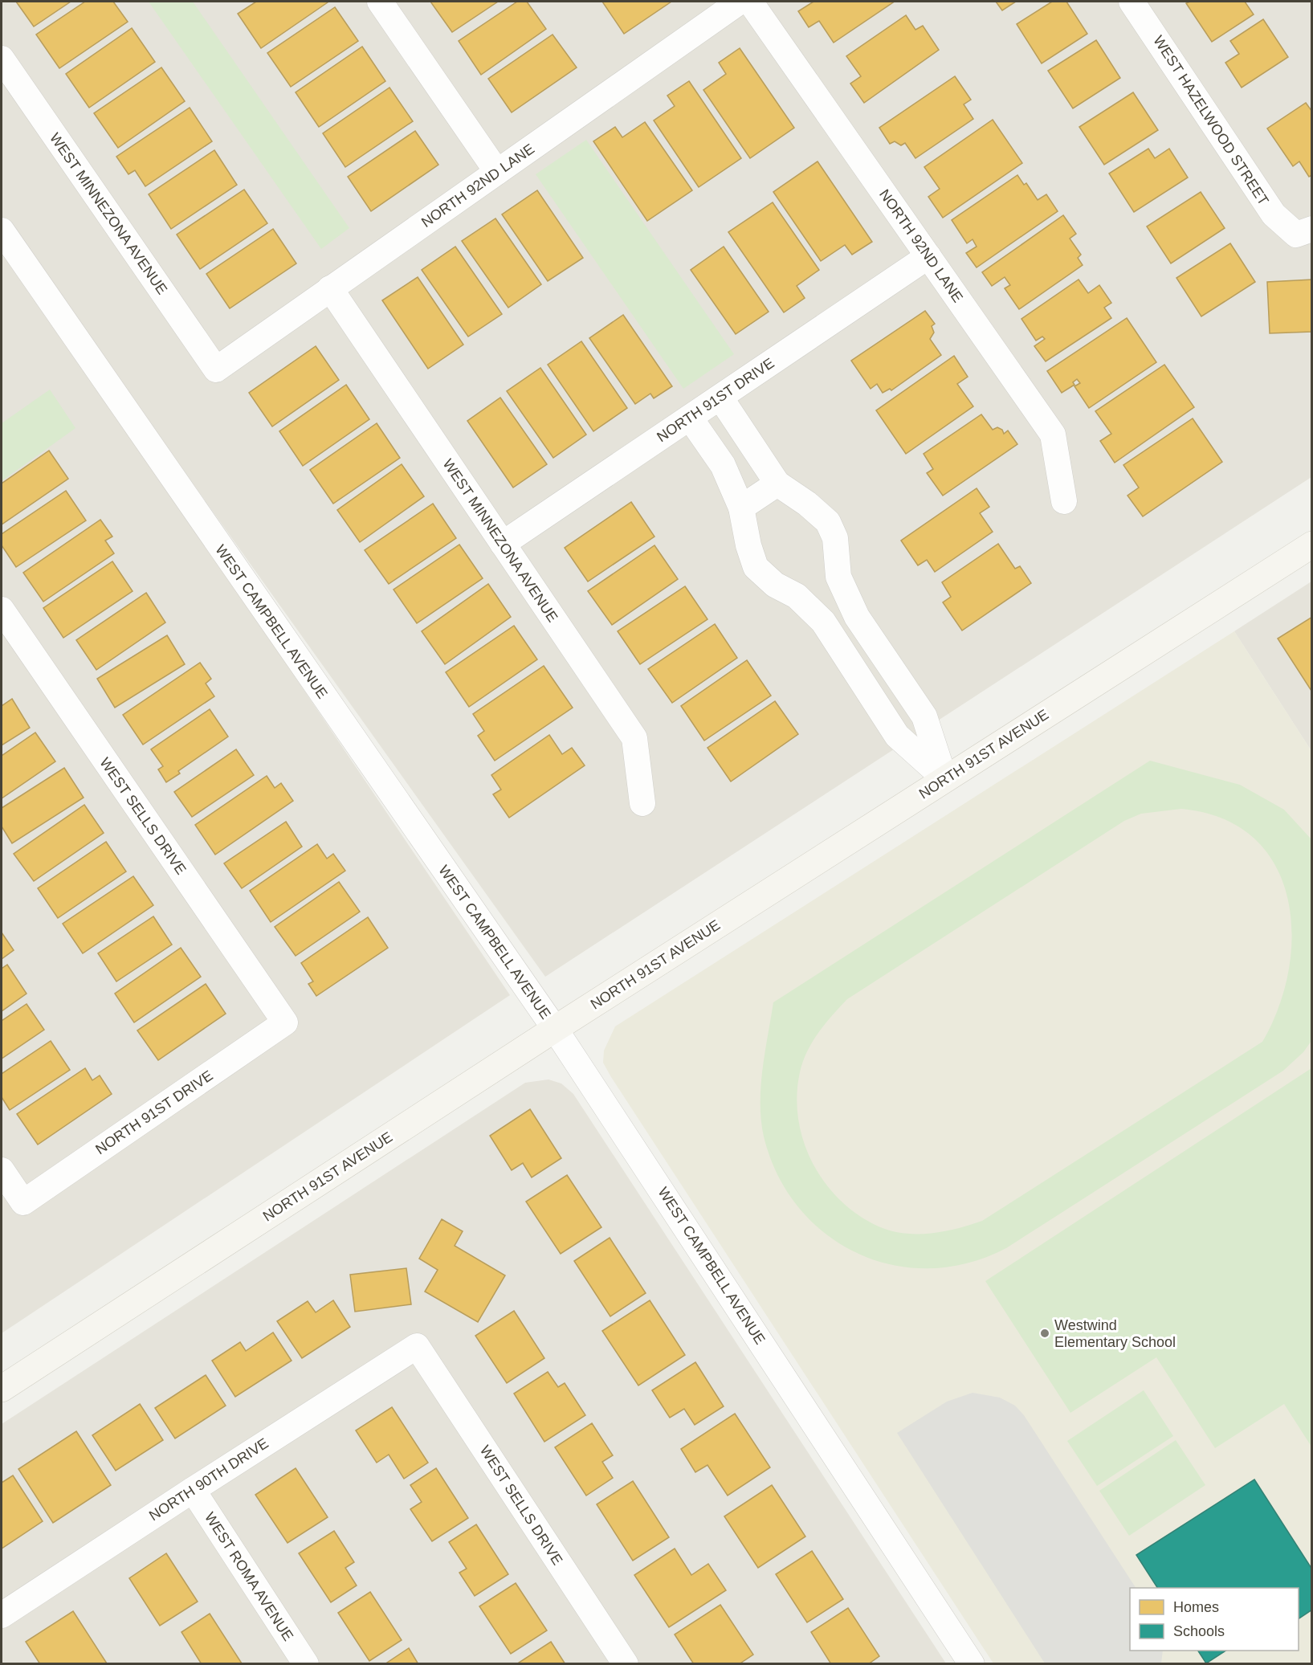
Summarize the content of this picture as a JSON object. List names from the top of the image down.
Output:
{
  "streets": {
    "main road": ["NORTH 91ST AVENUE"],
    "street": [
      "WEST HAZELWOOD STREET",
      "NORTH 92ND LANE",
      "WEST MINNEZONA AVENUE",
      "NORTH 91ST DRIVE",
      "WEST CAMPBELL AVENUE",
      "WEST SELLS DRIVE",
      "NORTH 90TH DRIVE",
      "WEST ROMA AVENUE"
    ]
  },
  "crossings": [
    ["NORTH 92ND LANE", "WEST MINNEZONA AVENUE"],
    ["NORTH 92ND LANE", "NORTH 91ST DRIVE"],
    ["WEST MINNEZONA AVENUE", "NORTH 91ST DRIVE"],
    ["NORTH 91ST DRIVE", "WEST SELLS DRIVE"],
    ["WEST CAMPBELL AVENUE", "NORTH 91ST AVENUE"],
    ["WEST SELLS DRIVE", "NORTH 90TH DRIVE"],
    ["NORTH 90TH DRIVE", "WEST ROMA AVENUE"]
  ],
  "places": ["Westwind Elementary School"],
  "legend": ["Homes", "Schools"]
}
